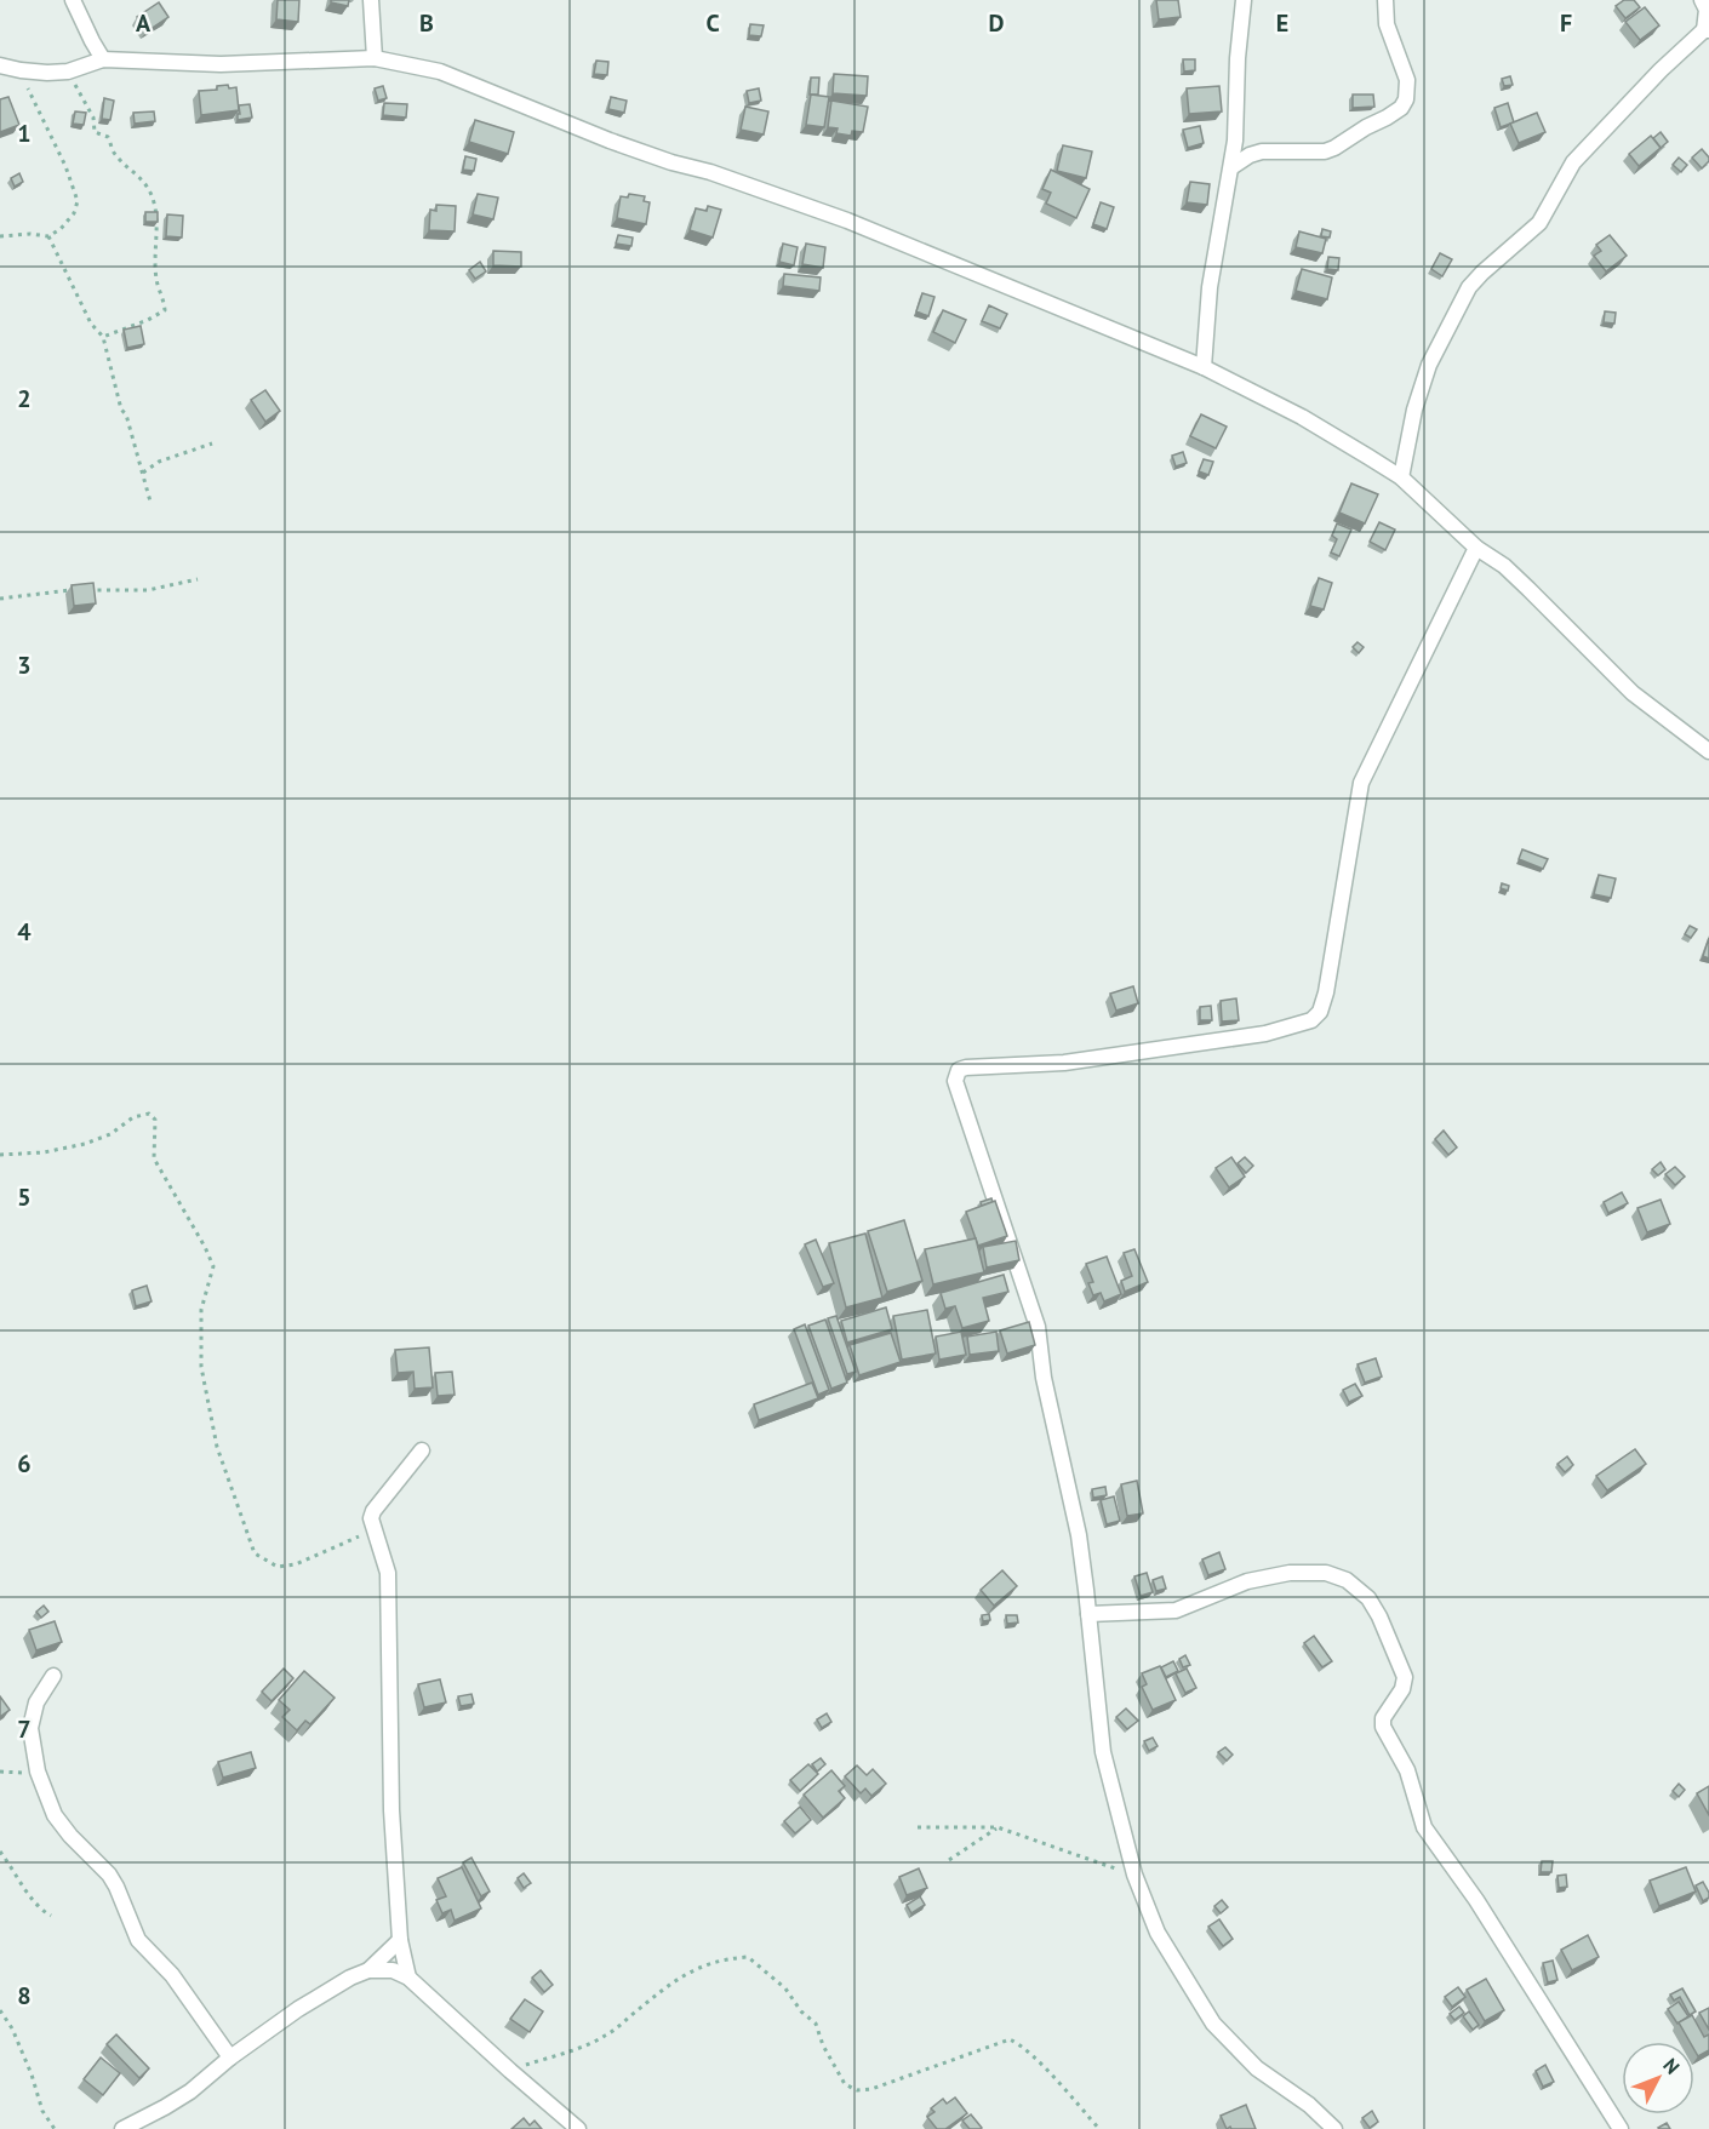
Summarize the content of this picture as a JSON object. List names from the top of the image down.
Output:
{
  "north": "top right",
  "grid": {
    "columns": [
      "A",
      "B",
      "C",
      "D",
      "E",
      "F"
    ],
    "rows": [
      "1",
      "2",
      "3",
      "4",
      "5",
      "6",
      "7",
      "8"
    ]
  }
}
